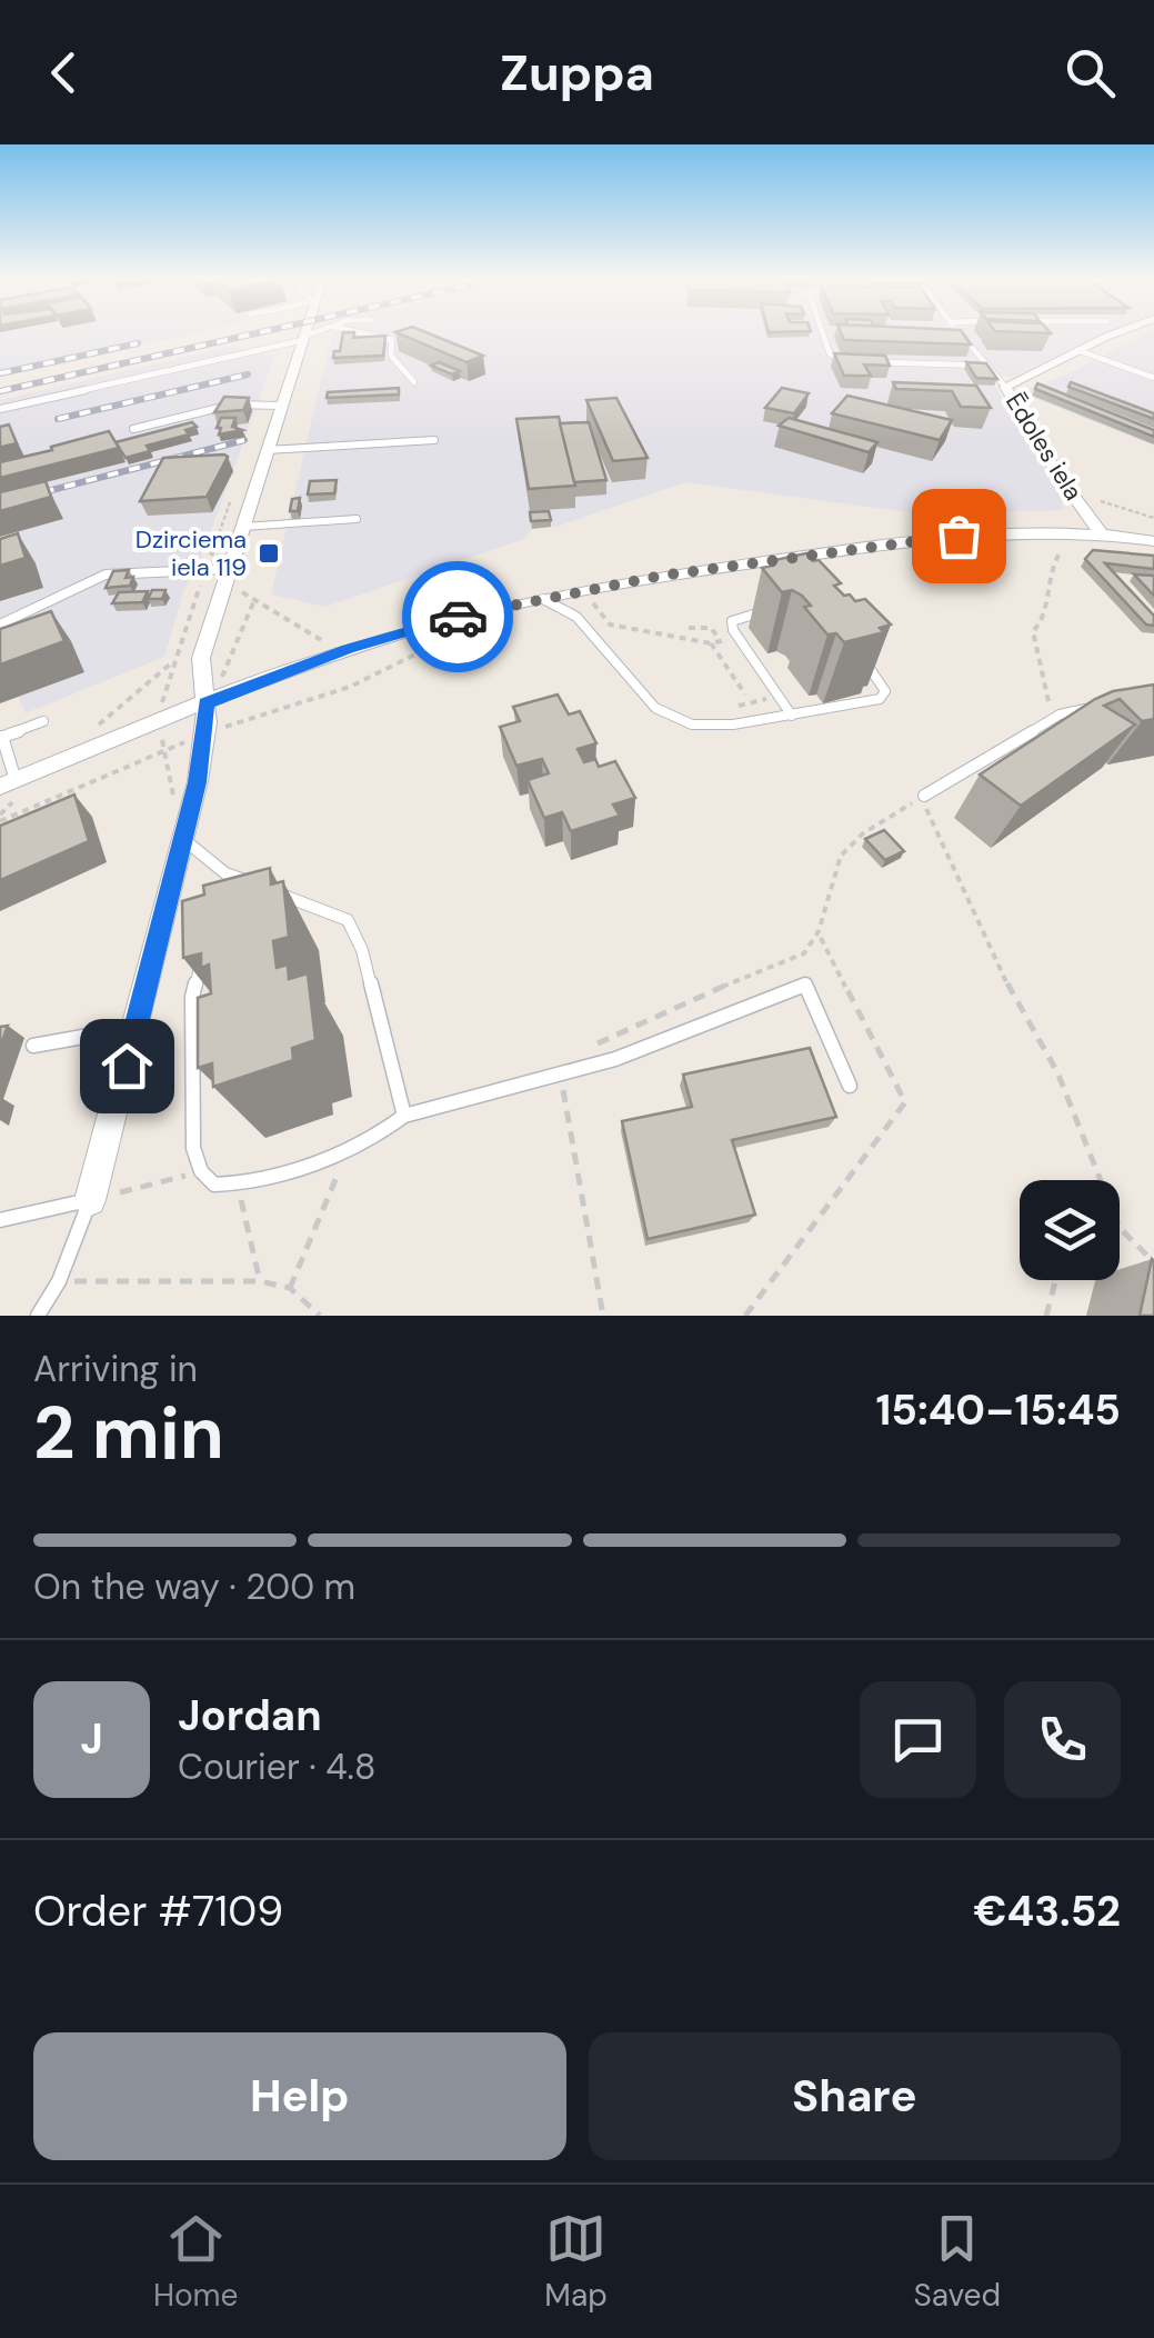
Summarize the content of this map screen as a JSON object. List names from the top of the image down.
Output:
{
  "streets": {
    "street": ["Ēdoles iela"]
  },
  "places": {
    "transit": ["Dzirciema iela 119"]
  },
  "page": {
    "header": "Zuppa",
    "heading": ["2 min", "Arriving in", "15:40–15:45"],
    "panel": [
      "Jordan",
      "Courier · 4.8",
      "Order #7109",
      "€43.52"
    ],
    "bar": "On the way · 200 m",
    "round": "J",
    "buttons": ["Help", "Share"],
    "tabs": ["Home", "Map", "Saved"]
  }
}
